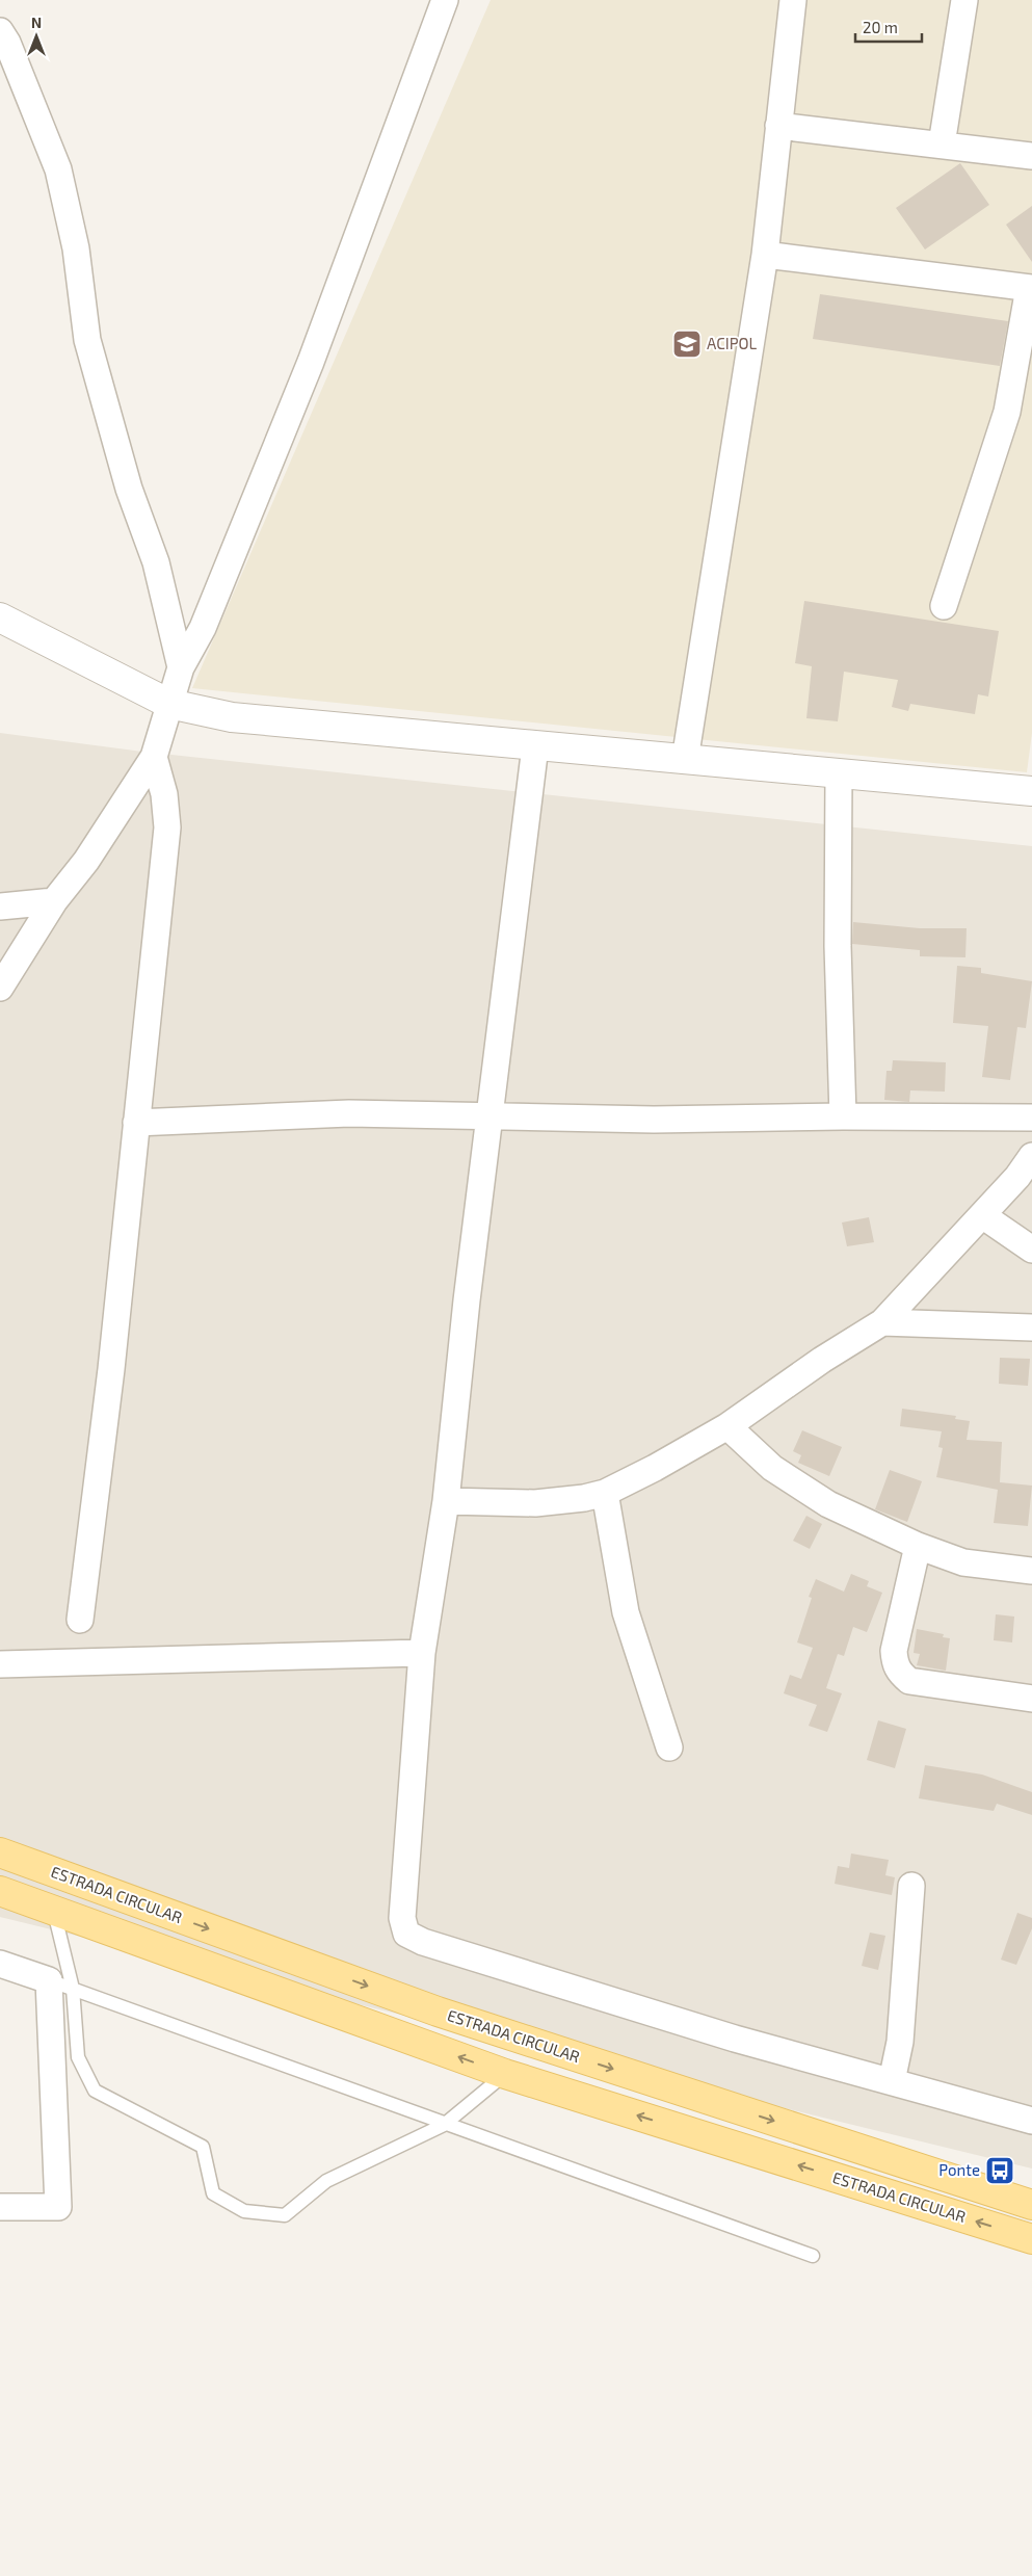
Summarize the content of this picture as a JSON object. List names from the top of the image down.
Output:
{
  "streets": {
    "main road": ["ESTRADA CIRCULAR"]
  },
  "places": {
    "school or university": ["ACIPOL"],
    "bus stop": ["Ponte"]
  },
  "scale_bar": "20 m",
  "north": "top"
}
